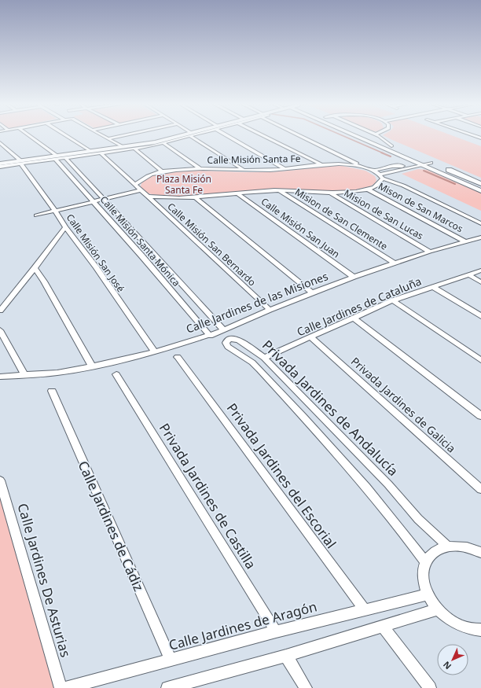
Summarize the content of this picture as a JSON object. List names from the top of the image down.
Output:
{
  "streets": {
    "street": [
      "Calle Misión Santa Fe",
      "Mison de San Marcos",
      "Mision de San Lucas",
      "Mision de San Clemente",
      "Calle Misión San Juan",
      "Calle Misión Santa Mónica",
      "Calle Misión San Bernardo",
      "Calle Misión San José",
      "Calle Jardines de las Misiones",
      "Calle Jardines de Cataluña",
      "Privada Jardines de Galicia",
      "Privada Jardines de Andalucía",
      "Privada Jardines del Escorial",
      "Privada Jardines de Castilla",
      "Calle Jardines de Cádiz",
      "Calle Jardines De Asturias",
      "Calle Jardines de Aragón"
    ]
  },
  "crossings": [
    ["Calle Misión Santa Fe", "Calle Misión San Bernardo"],
    ["Mison de San Marcos", "Calle Jardines de las Misiones"],
    ["Mision de San Lucas", "Calle Jardines de las Misiones"],
    ["Mision de San Clemente", "Calle Jardines de las Misiones"],
    ["Calle Misión San Juan", "Calle Jardines de las Misiones"],
    ["Calle Misión Santa Mónica", "Calle Jardines de las Misiones"],
    ["Calle Misión San Bernardo", "Calle Jardines de las Misiones"],
    ["Calle Misión San José", "Calle Jardines de las Misiones"],
    ["Calle Jardines de Cataluña", "Privada Jardines de Galicia"],
    ["Calle Jardines de Cataluña", "Privada Jardines de Andalucía"],
    ["Privada Jardines del Escorial", "Calle Jardines de Aragón"],
    ["Privada Jardines de Castilla", "Calle Jardines de Aragón"],
    ["Calle Jardines de Cádiz", "Calle Jardines de Aragón"]
  ],
  "parks": ["Plaza Misión Santa Fe"],
  "north": "bottom left"
}
